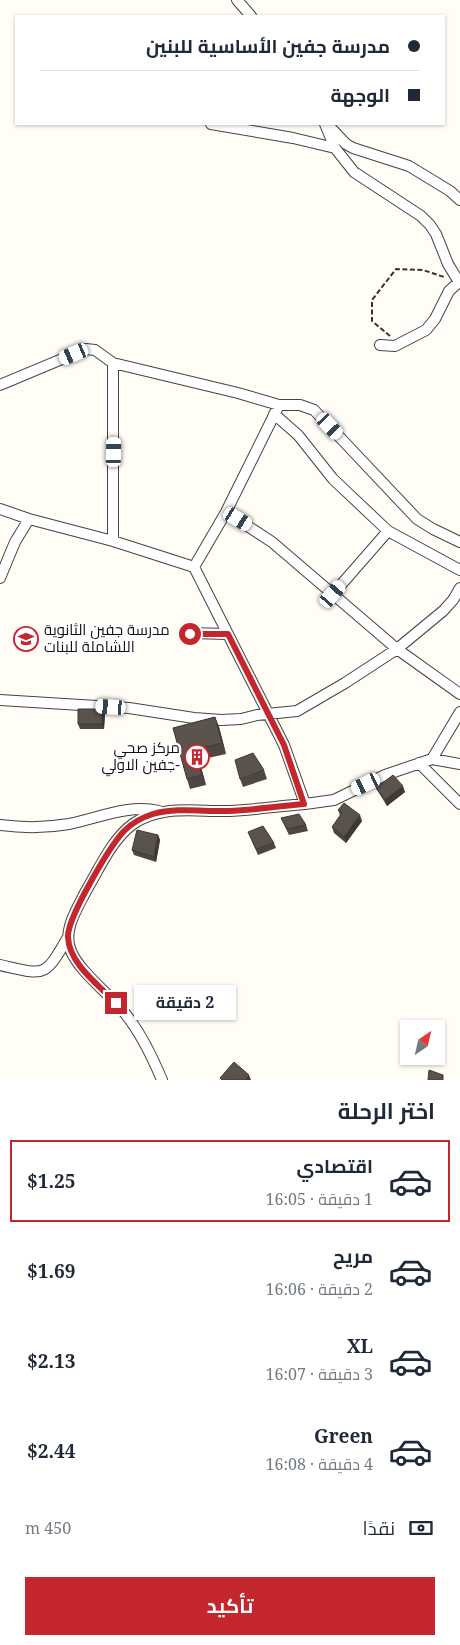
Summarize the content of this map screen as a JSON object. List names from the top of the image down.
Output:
{
  "places": {
    "school or university": ["مدرسة جفين الثانوية اللشاملة للبنات"],
    "building": ["مركز صحي جفين الاولي-"]
  },
  "north": "top right",
  "page": {
    "banner": ["مدرسة جفين الأساسية للبنين", "الوجهة"],
    "bubble": "2 دقيقة",
    "heading": "اختر الرحلة",
    "list": [
      {
        "name": "اقتصادي",
        "note": "1 دقيقة · 16:05",
        "value": "$1.25"
      },
      {
        "name": "مريح",
        "note": "2 دقيقة · 16:06",
        "value": "$1.69"
      },
      {
        "name": "XL",
        "note": "3 دقيقة · 16:07",
        "value": "$2.13"
      },
      {
        "name": "Green",
        "note": "4 دقيقة · 16:08",
        "value": "$2.44"
      }
    ],
    "pay": ["نقدًا", "450 m"],
    "buttons": "تأكيد"
  }
}
